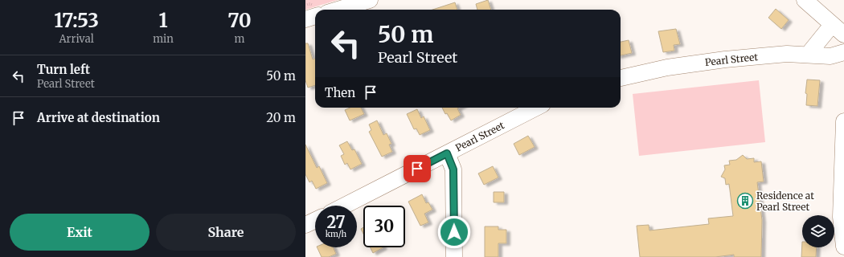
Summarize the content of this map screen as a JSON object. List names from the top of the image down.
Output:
{
  "streets": {
    "street": ["Pearl Street"]
  },
  "places": {
    "building": ["Residence at Pearl Street"]
  },
  "page": {
    "eta": [
      "17:53",
      "Arrival",
      "1",
      "min",
      "70",
      "m"
    ],
    "turn": ["50 m", "Pearl Street"],
    "list": [
      {
        "name": "Turn left",
        "note": "Pearl Street",
        "value": "50 m"
      },
      {
        "name": "Arrive at destination",
        "value": "20 m"
      }
    ],
    "then": "Then",
    "speed": "27 km/h",
    "limit": "30",
    "buttons": ["Exit", "Share"]
  }
}
